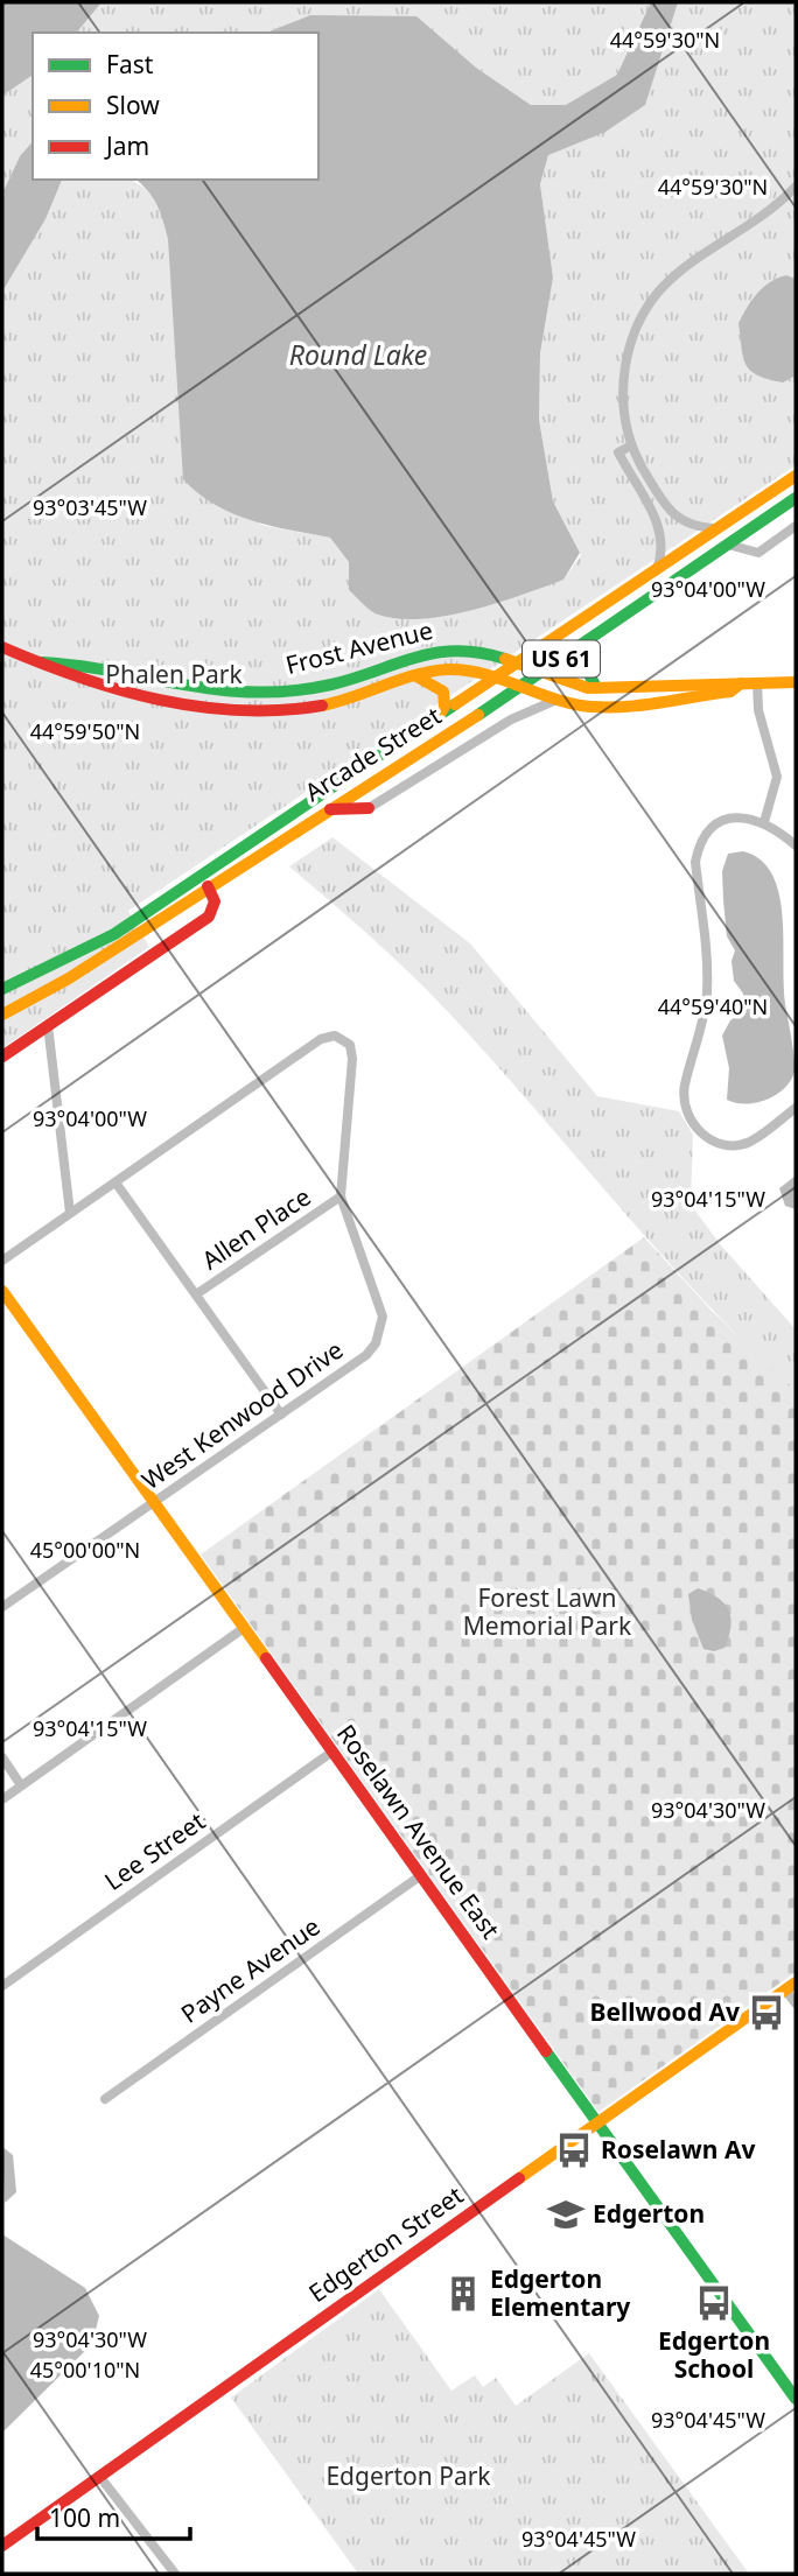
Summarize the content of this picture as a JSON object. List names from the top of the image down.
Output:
{
  "streets": {
    "street": [
      "Frost Avenue",
      "US 61",
      "Arcade Street",
      "Allen Place",
      "West Kenwood Drive",
      "Roselawn Avenue East",
      "Lee Street",
      "Payne Avenue",
      "Edgerton Street"
    ]
  },
  "crossings": [
    ["Frost Avenue", "Arcade Street"],
    ["US 61", "Arcade Street"],
    ["Allen Place", "West Kenwood Drive"],
    ["West Kenwood Drive", "Roselawn Avenue East"],
    ["Roselawn Avenue East", "Lee Street"],
    ["Roselawn Avenue East", "Payne Avenue"],
    ["Roselawn Avenue East", "Edgerton Street"]
  ],
  "water": ["Round Lake"],
  "parks": ["Phalen Park", "Forest Lawn Memorial Park", "Edgerton Park"],
  "places": {
    "bus stop": ["Bellwood Av", "Roselawn Av", "Edgerton School"],
    "school or university": ["Edgerton"],
    "building": ["Edgerton Elementary"]
  },
  "legend": ["Fast", "Slow", "Jam"],
  "scale_bar": "100 m",
  "coordinates": [
    "44°59'30\"N",
    "93°03'45\"W",
    "93°04'00\"W",
    "44°59'50\"N",
    "44°59'40\"N",
    "93°04'15\"W",
    "45°00'00\"N",
    "93°04'30\"W",
    "45°00'10\"N",
    "93°04'45\"W"
  ]
}
